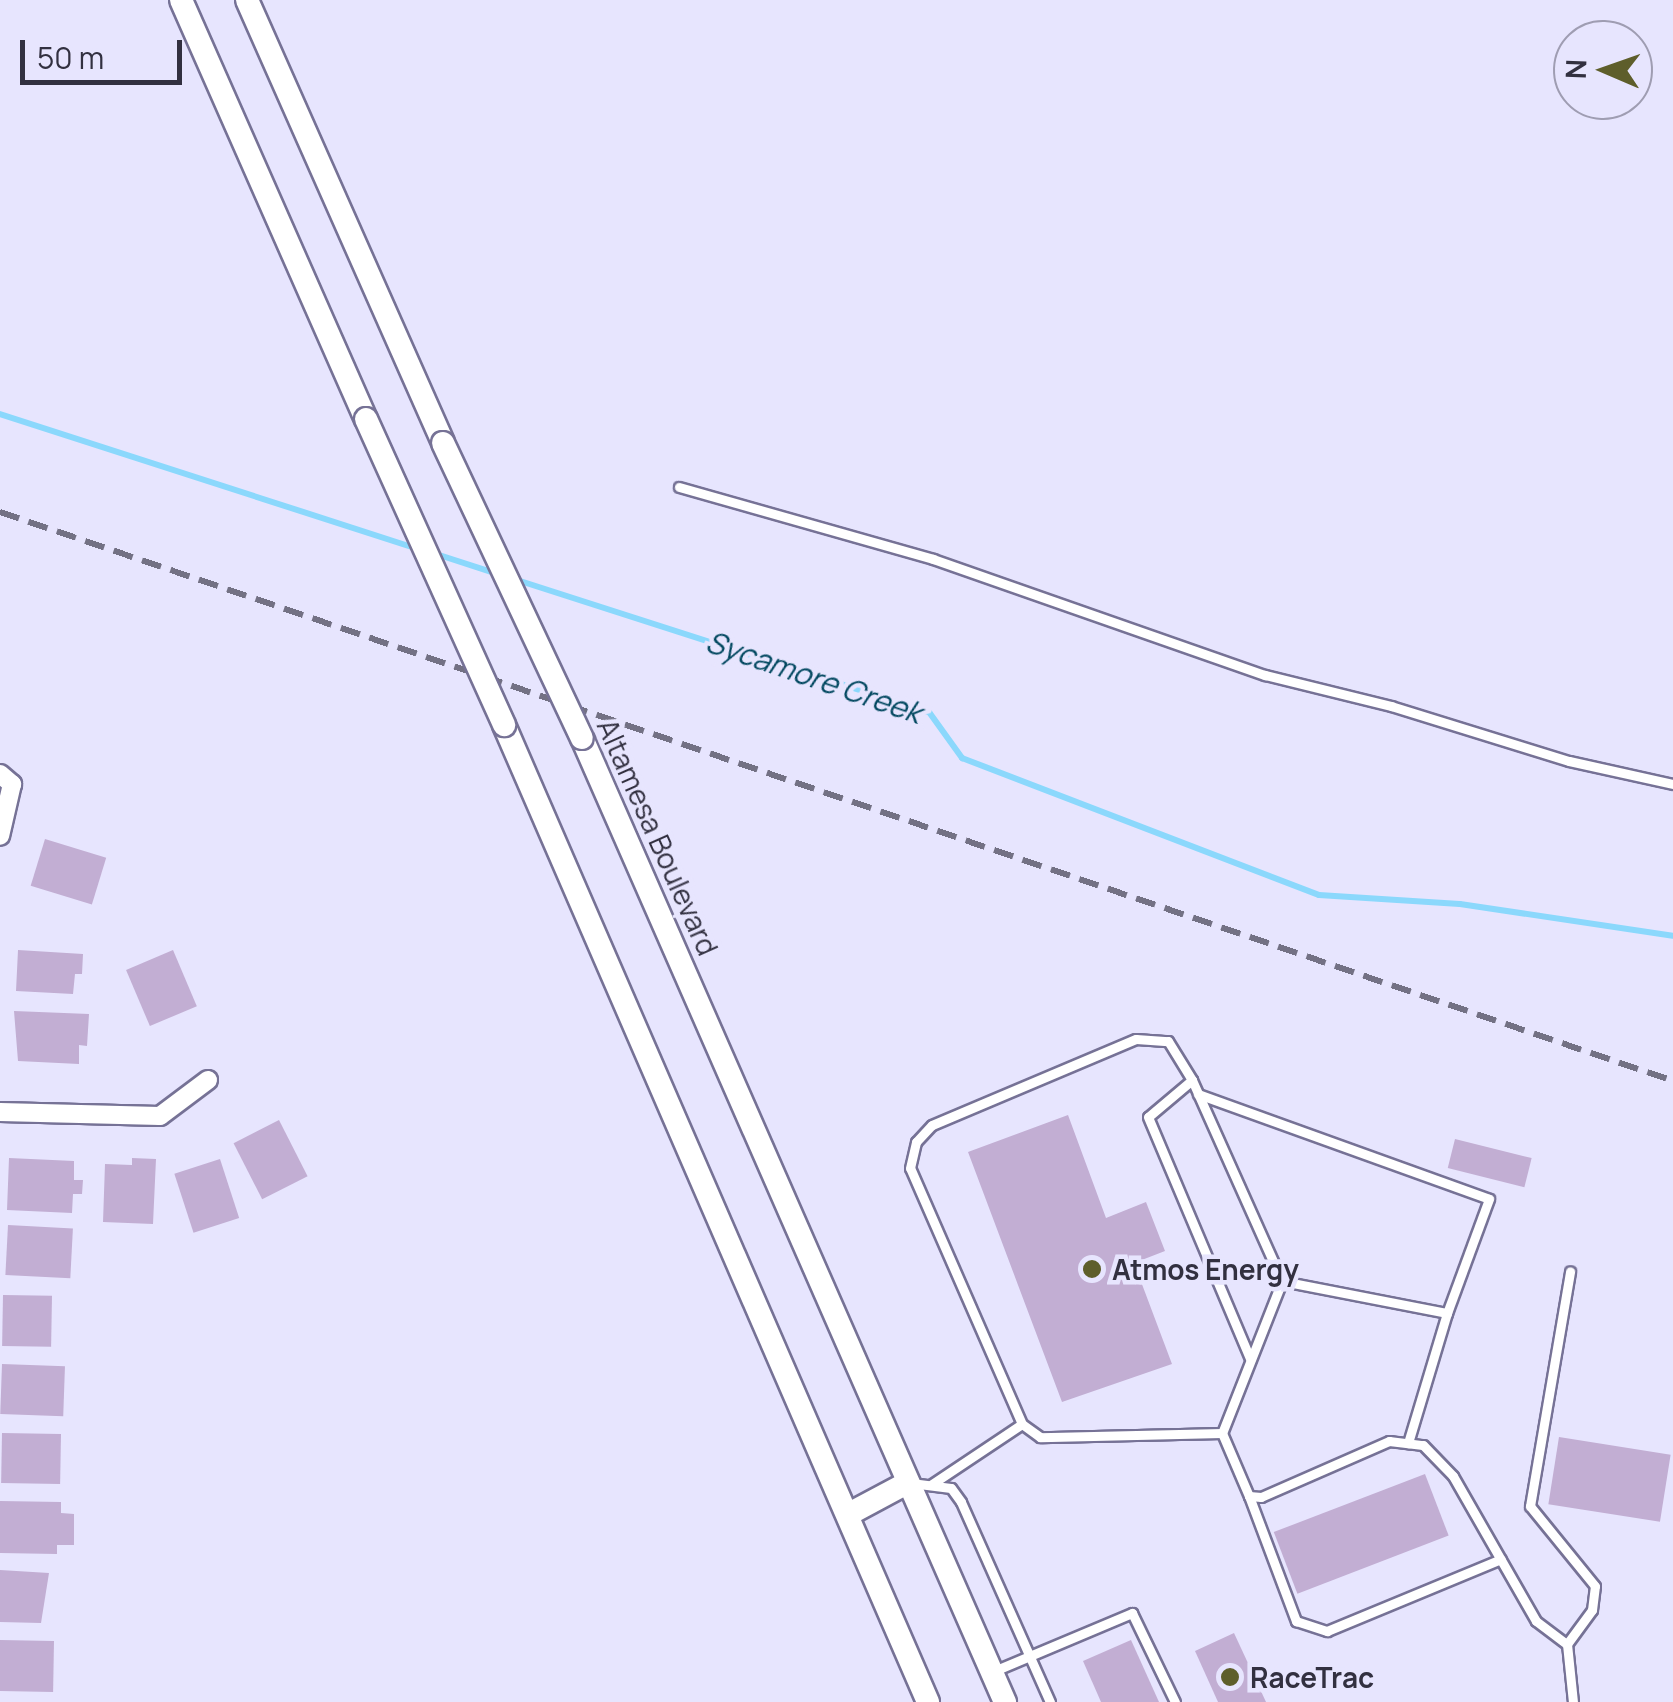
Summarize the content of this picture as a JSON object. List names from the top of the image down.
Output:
{
  "streets": {
    "main road": ["Altamesa Boulevard"]
  },
  "water": ["Sycamore Creek"],
  "places": ["Atmos Energy", "RaceTrac"],
  "scale_bar": "50 m",
  "north": "left"
}
